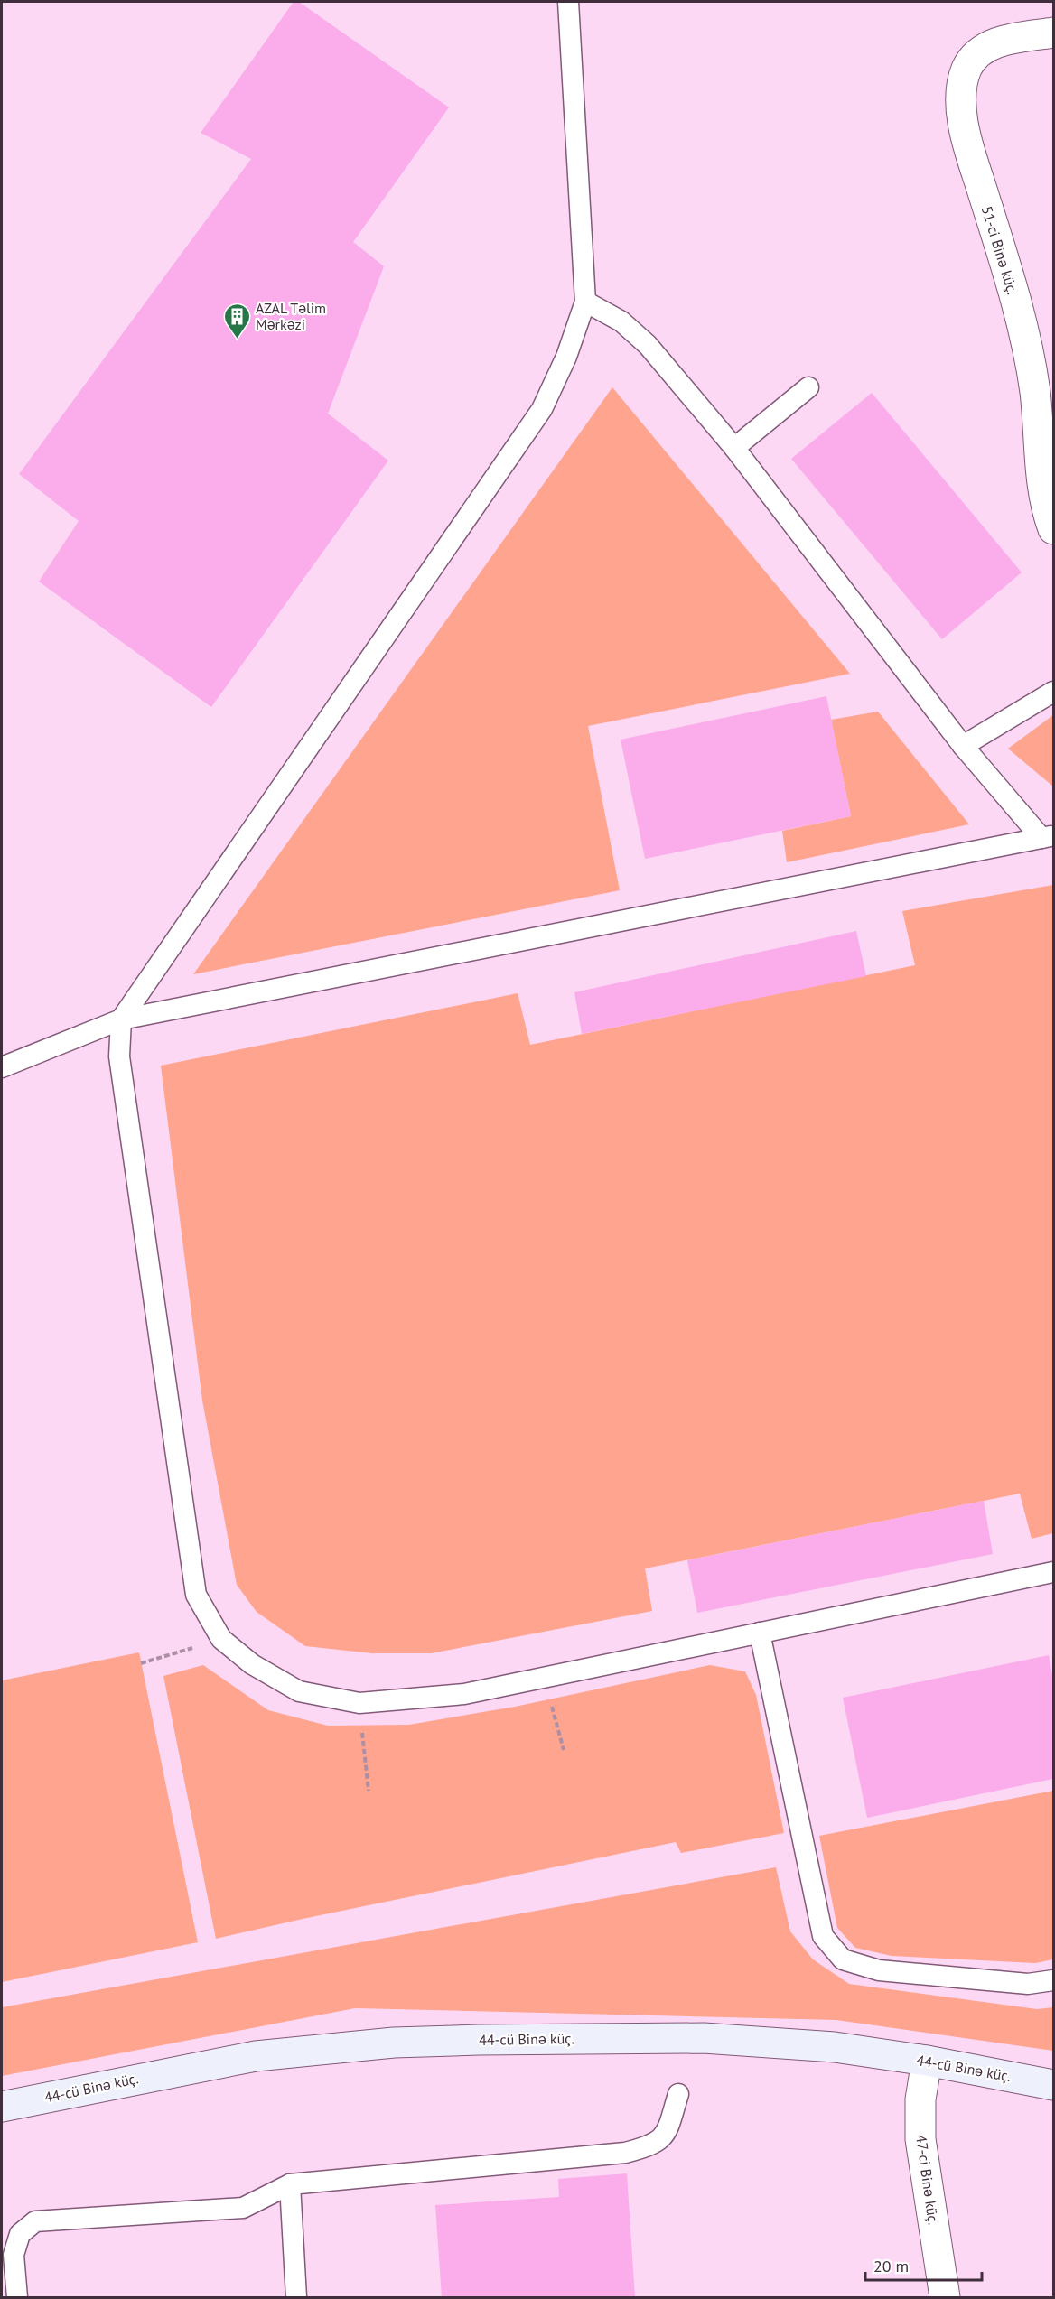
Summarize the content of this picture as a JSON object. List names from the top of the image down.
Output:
{
  "streets": {
    "street": ["51-ci Binə küç.", "44-cü Binə küç.", "47-ci Binə küç."]
  },
  "crossings": [
    ["44-cü Binə küç.", "47-ci Binə küç."]
  ],
  "places": {
    "building": ["AZAL Təlim Mərkəzi"]
  },
  "scale_bar": "20 m"
}
